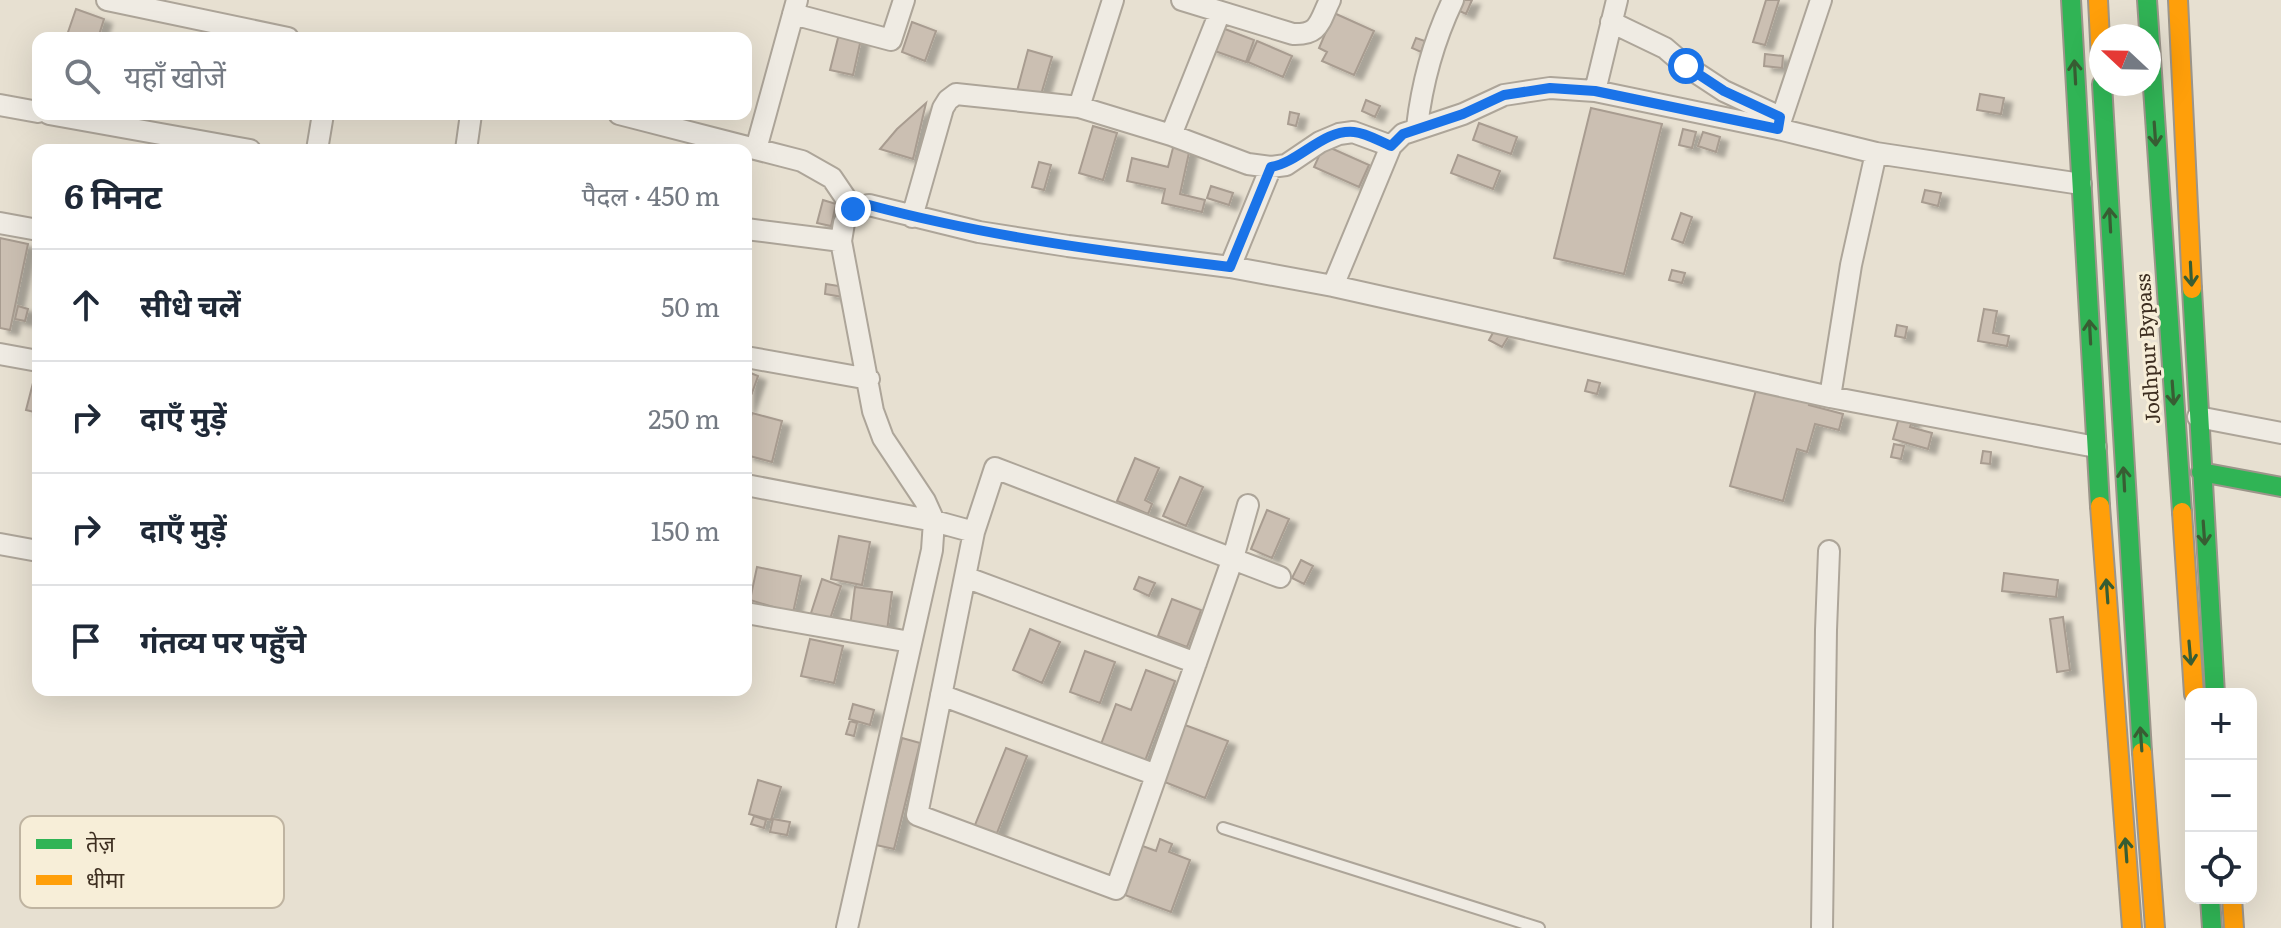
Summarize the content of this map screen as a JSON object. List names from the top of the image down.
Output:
{
  "streets": {
    "main road": ["Jodhpur Bypass"]
  },
  "legend": ["तेज़", "धीमा"],
  "north": "left",
  "page": {
    "search": "यहाँ खोजें",
    "heading": ["6 मिनट", "पैदल · 450 m"],
    "list": [
      ["सीधे चलें", "50 m"],
      ["दाएँ मुड़ें", "250 m"],
      ["दाएँ मुड़ें", "150 m"],
      "गंतव्य पर पहुँचे"
    ],
    "map_buttons": ["+", "−"]
  }
}
